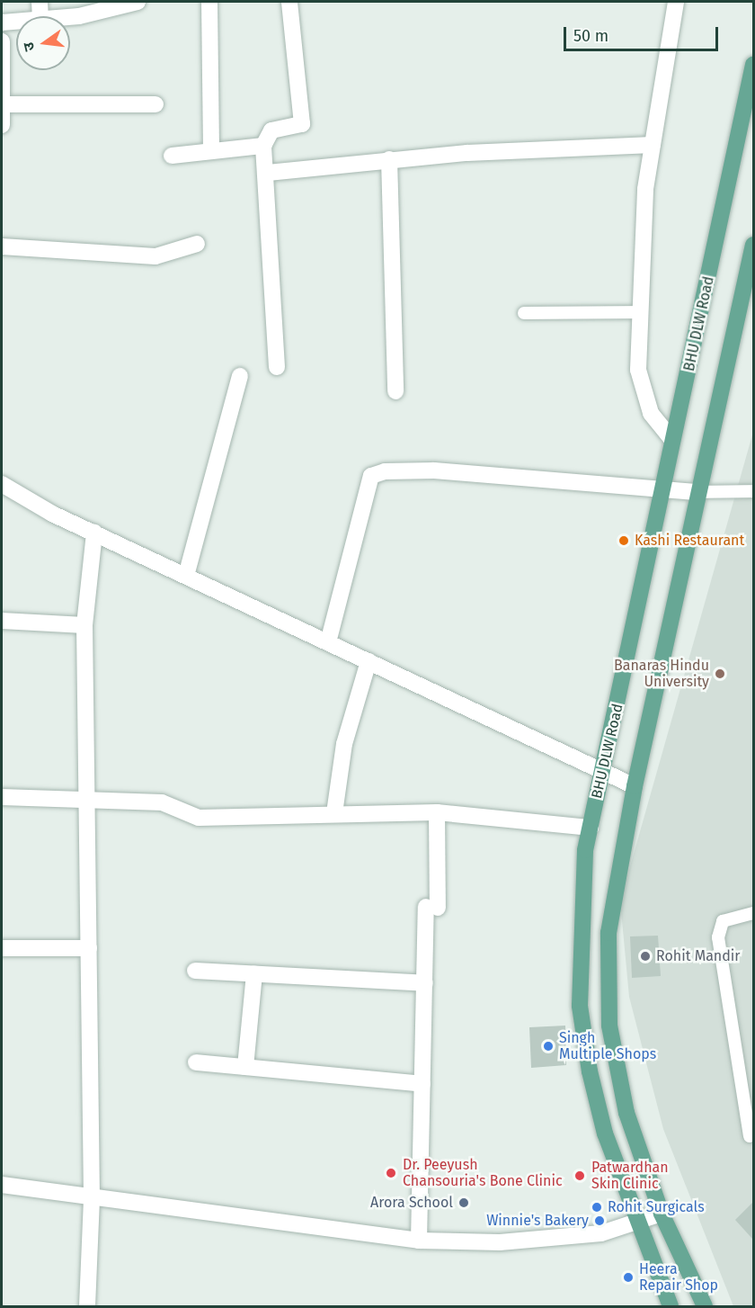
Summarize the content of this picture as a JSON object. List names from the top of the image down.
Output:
{
  "streets": {
    "main road": ["BHU DLW Road"]
  },
  "places": [
    "Kashi Restaurant",
    "Banaras Hindu University",
    "Rohit Mandir",
    "Singh Multiple Shops",
    "Dr. Peeyush Chansouria's Bone Clinic",
    "Patwardhan Skin Clinic",
    "Arora School",
    "Rohit Surgicals",
    "Winnie's Bakery",
    "Heera Repair Shop"
  ],
  "scale_bar": "50 m",
  "north": "left"
}
